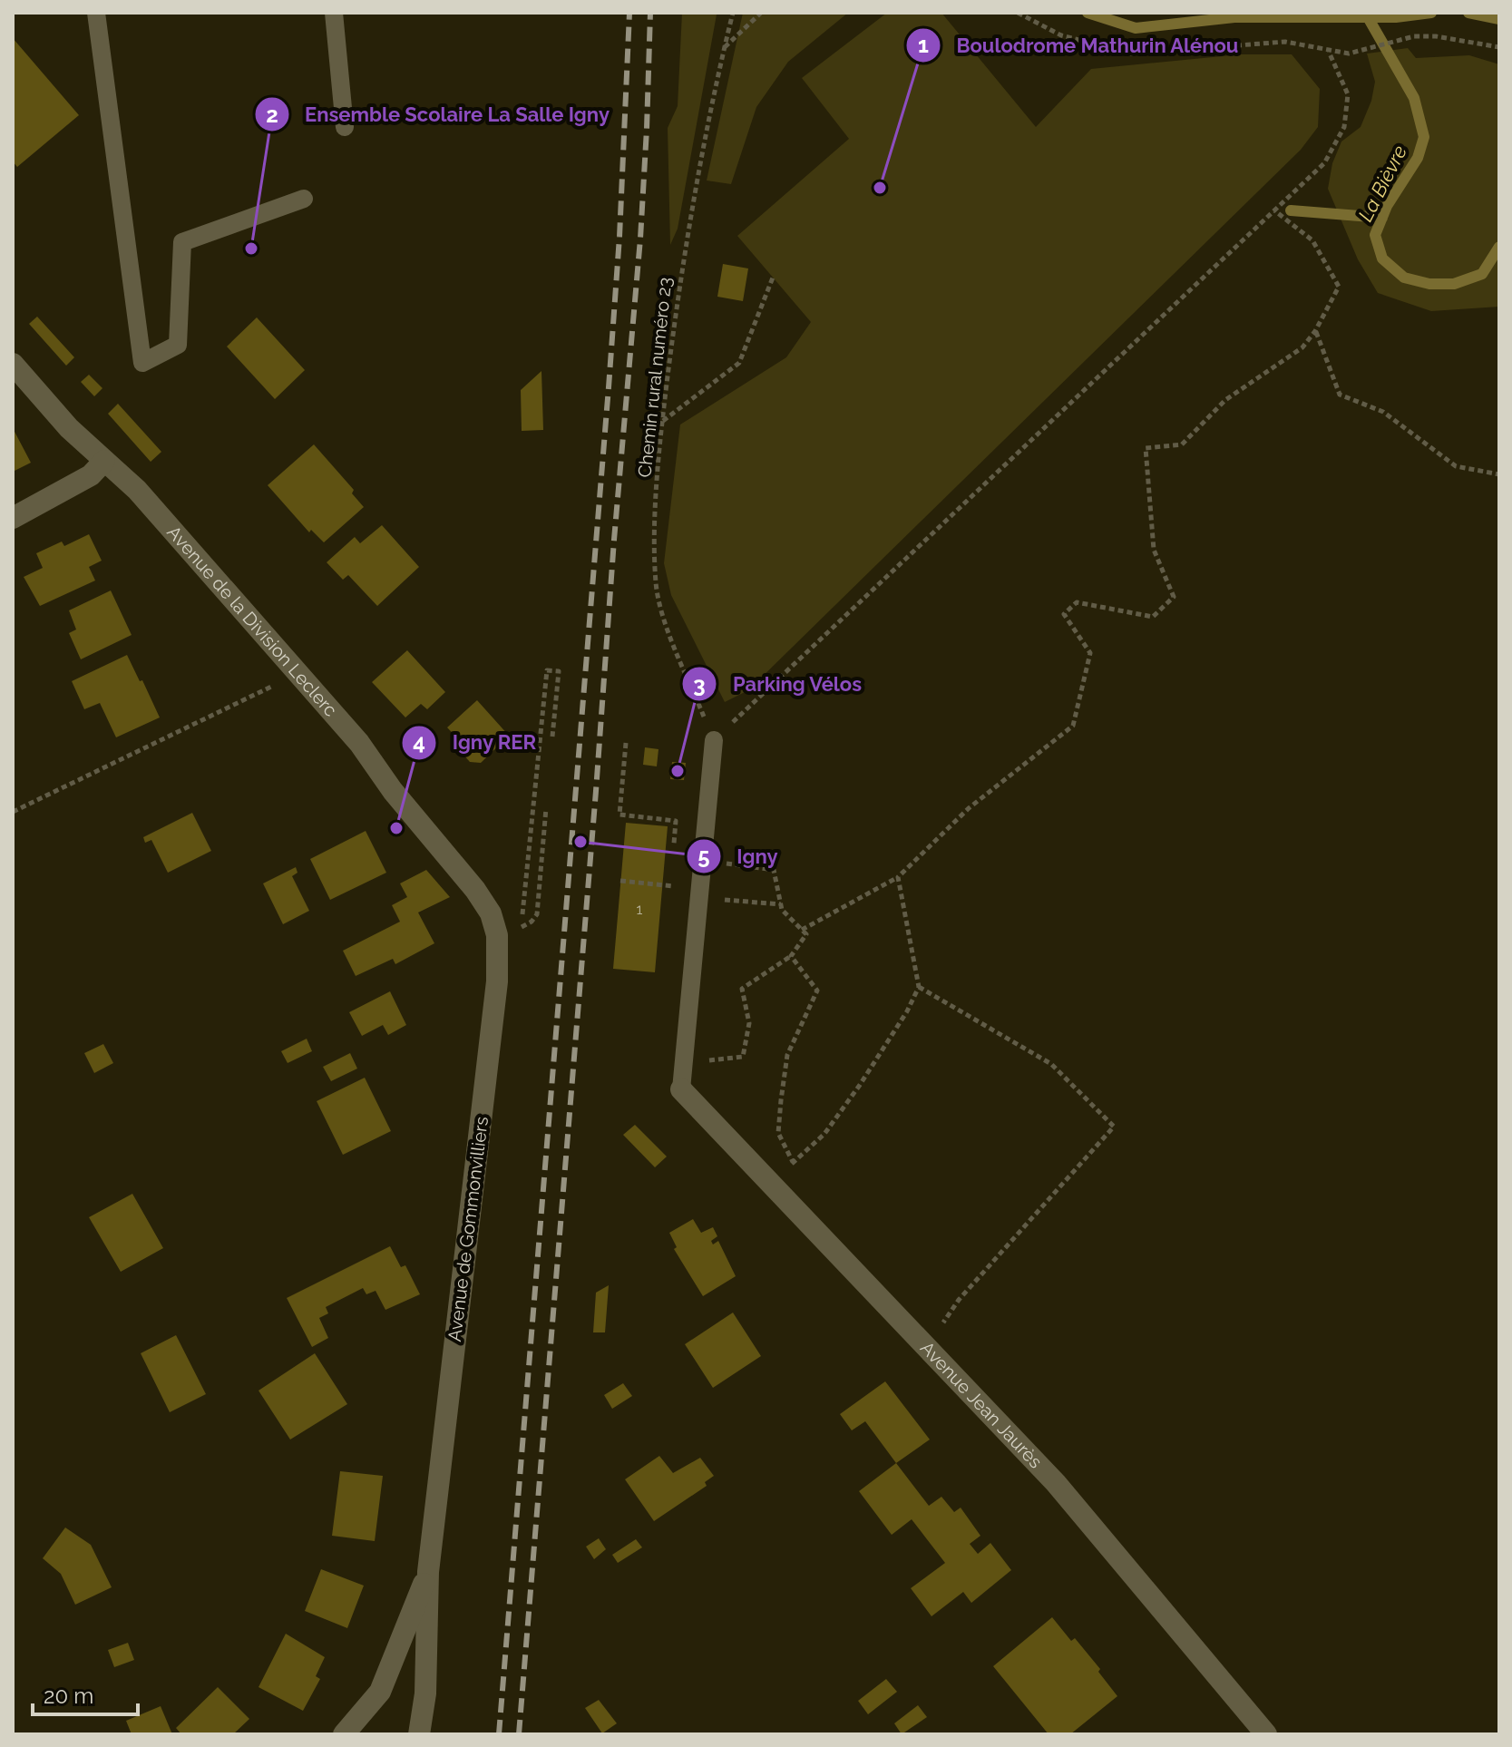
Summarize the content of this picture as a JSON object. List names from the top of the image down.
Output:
{
  "streets": {
    "street": ["Avenue de la Division Leclerc", "Avenue de Gommonvilliers", "Avenue Jean Jaurès"],
    "path": ["Chemin rural numéro 23"]
  },
  "crossings": [
    ["Avenue de la Division Leclerc", "Avenue de Gommonvilliers"]
  ],
  "water": ["La Bièvre"],
  "places": [
    "Boulodrome Mathurin Alénou",
    "Ensemble Scolaire La Salle Igny",
    "Parking Vélos",
    "Igny RER",
    "Igny"
  ],
  "house_numbers": ["1"],
  "scale_bar": "20 m"
}
